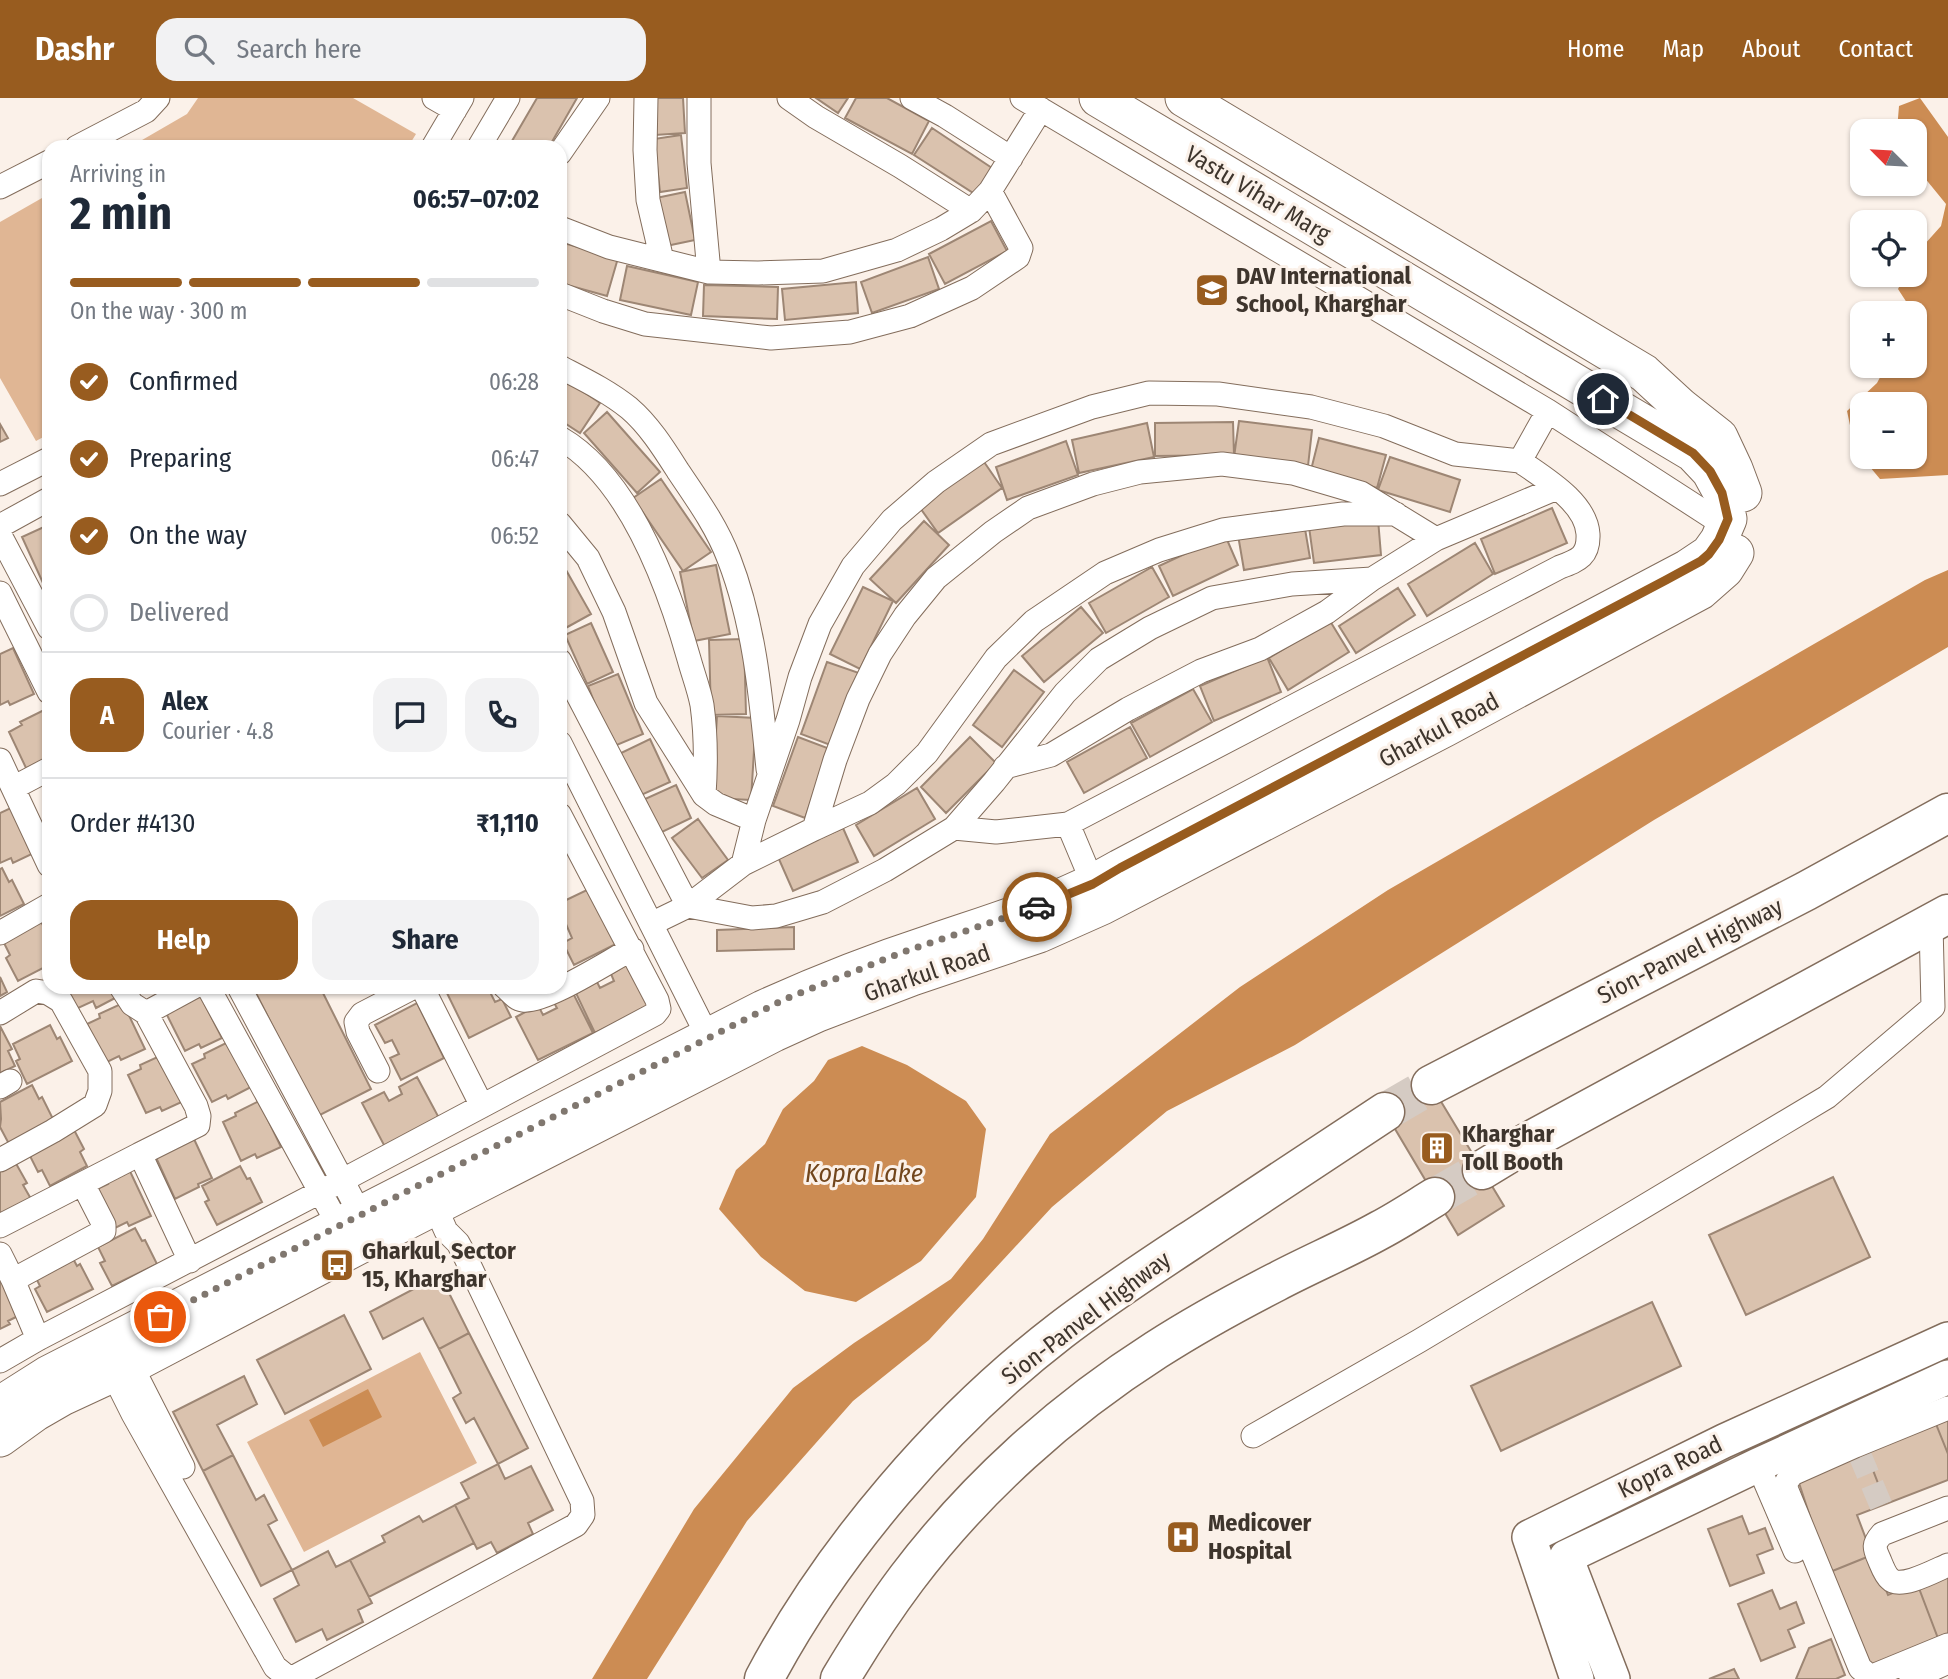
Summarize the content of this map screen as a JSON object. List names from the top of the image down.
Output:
{
  "streets": {
    "highway": ["Sion-Panvel Highway"],
    "main road": ["Vastu Vihar Marg", "Gharkul Road"],
    "street": ["Kopra Road"]
  },
  "crossings": [
    ["Vastu Vihar Marg", "Gharkul Road"]
  ],
  "water": ["Kopra Lake"],
  "places": {
    "school or university": ["DAV International School, Kharghar"],
    "building": ["Kharghar Toll Booth"],
    "bus stop": ["Gharkul, Sector 15, Kharghar"],
    "hospital": ["Medicover Hospital"]
  },
  "north": "top left",
  "page": {
    "header": "Dashr",
    "search": "Search here",
    "nav": [
      "Home",
      "Map",
      "About",
      "Contact"
    ],
    "map_buttons": ["+", "−"],
    "heading": ["2 min", "Arriving in", "06:57–07:02"],
    "panel": [
      "Alex",
      "Courier · 4.8",
      "Order #4130",
      "₹1,110"
    ],
    "bar": "On the way · 300 m",
    "list": [
      ["Confirmed", "06:28"],
      ["Preparing", "06:47"],
      ["On the way", "06:52"],
      "Delivered"
    ],
    "round": "A",
    "buttons": ["Help", "Share"]
  }
}
